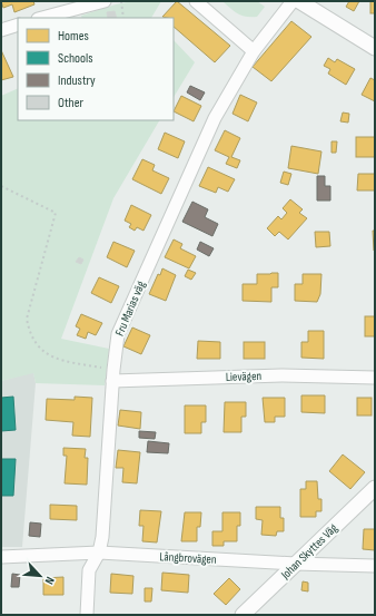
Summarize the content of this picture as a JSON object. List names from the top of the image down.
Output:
{
  "streets": {
    "street": [
      "Fru Marias väg",
      "Lievägen",
      "Johan Skyttes Väg",
      "Långbrovägen"
    ]
  },
  "crossings": [
    ["Fru Marias väg", "Lievägen"],
    ["Fru Marias väg", "Långbrovägen"],
    ["Johan Skyttes Väg", "Långbrovägen"]
  ],
  "legend": [
    "Homes",
    "Schools",
    "Industry",
    "Other"
  ],
  "north": "bottom right"
}
